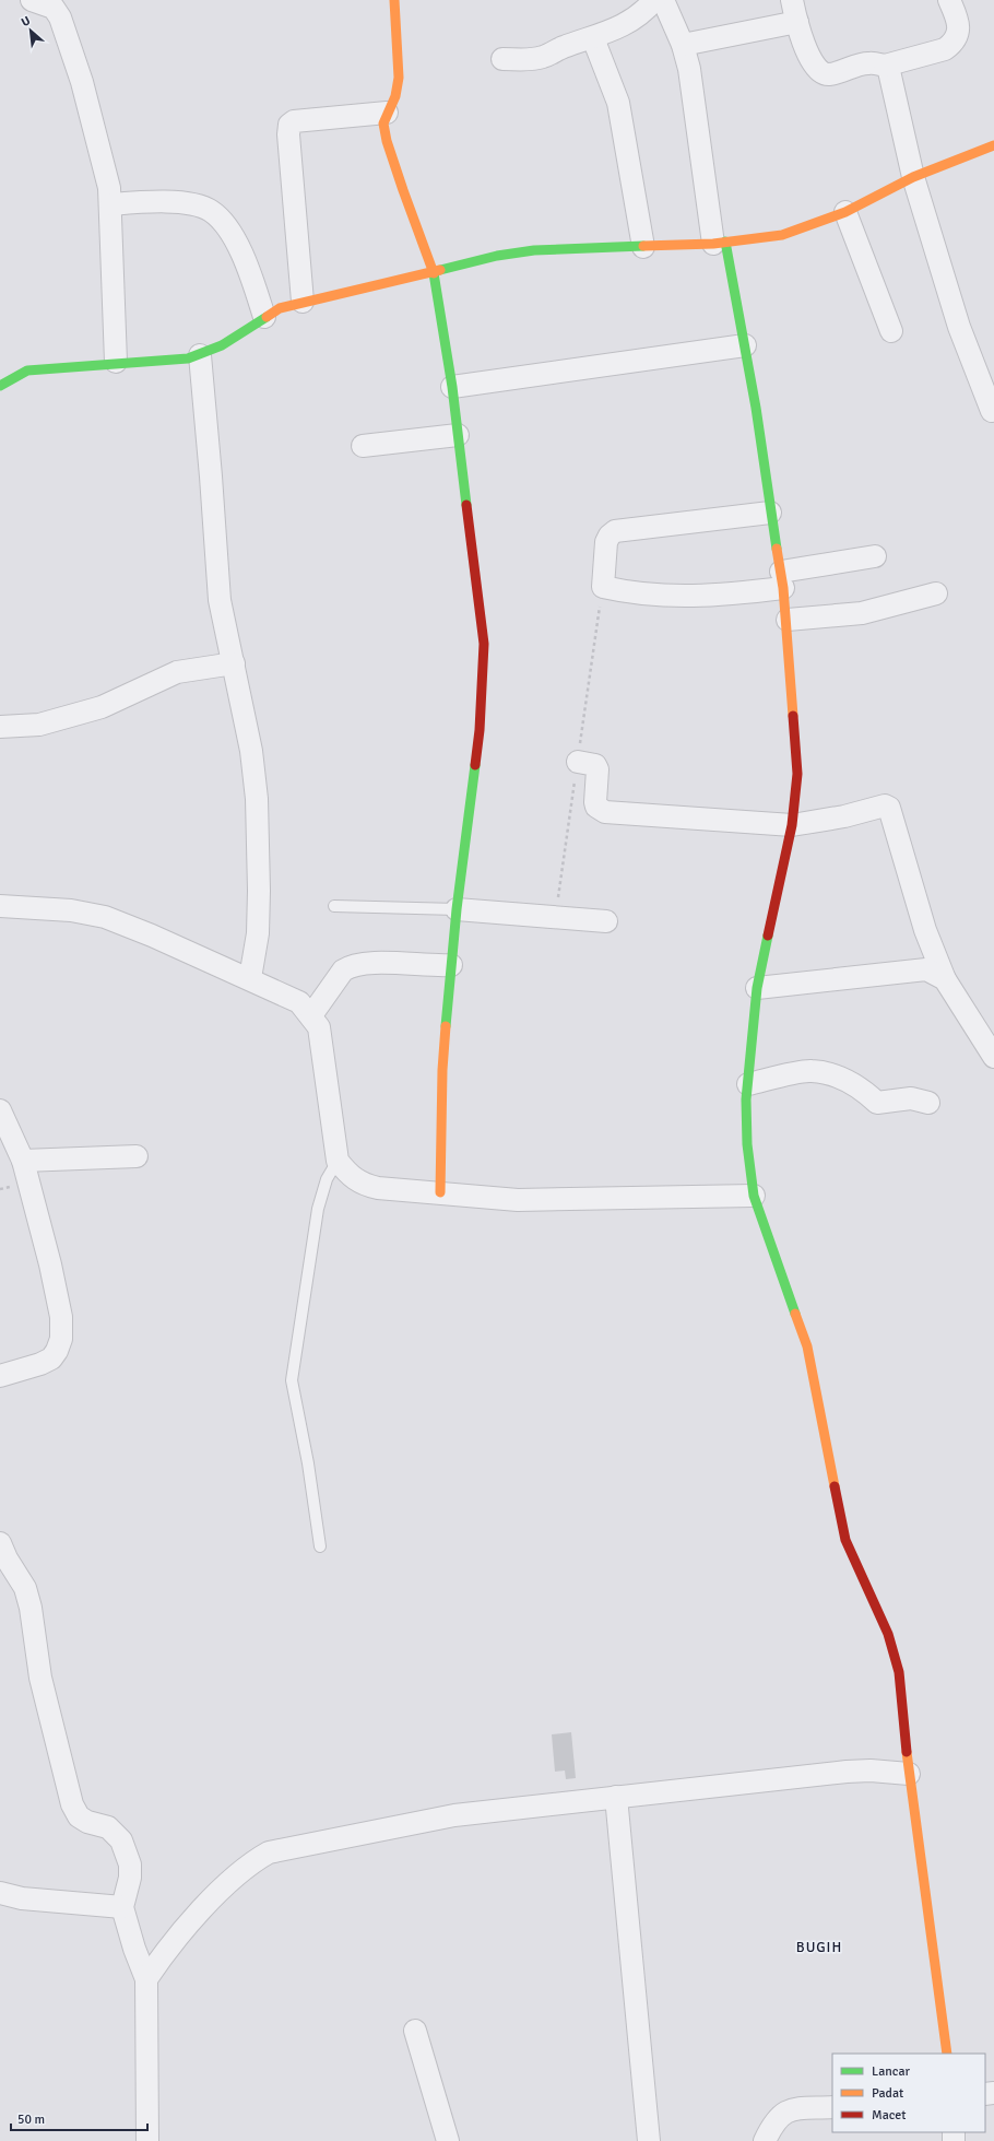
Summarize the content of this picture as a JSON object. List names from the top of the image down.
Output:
{
  "districts": ["BUGIH"],
  "legend": ["Lancar", "Padat", "Macet"],
  "scale_bar": "50 m",
  "north": "top left"
}
